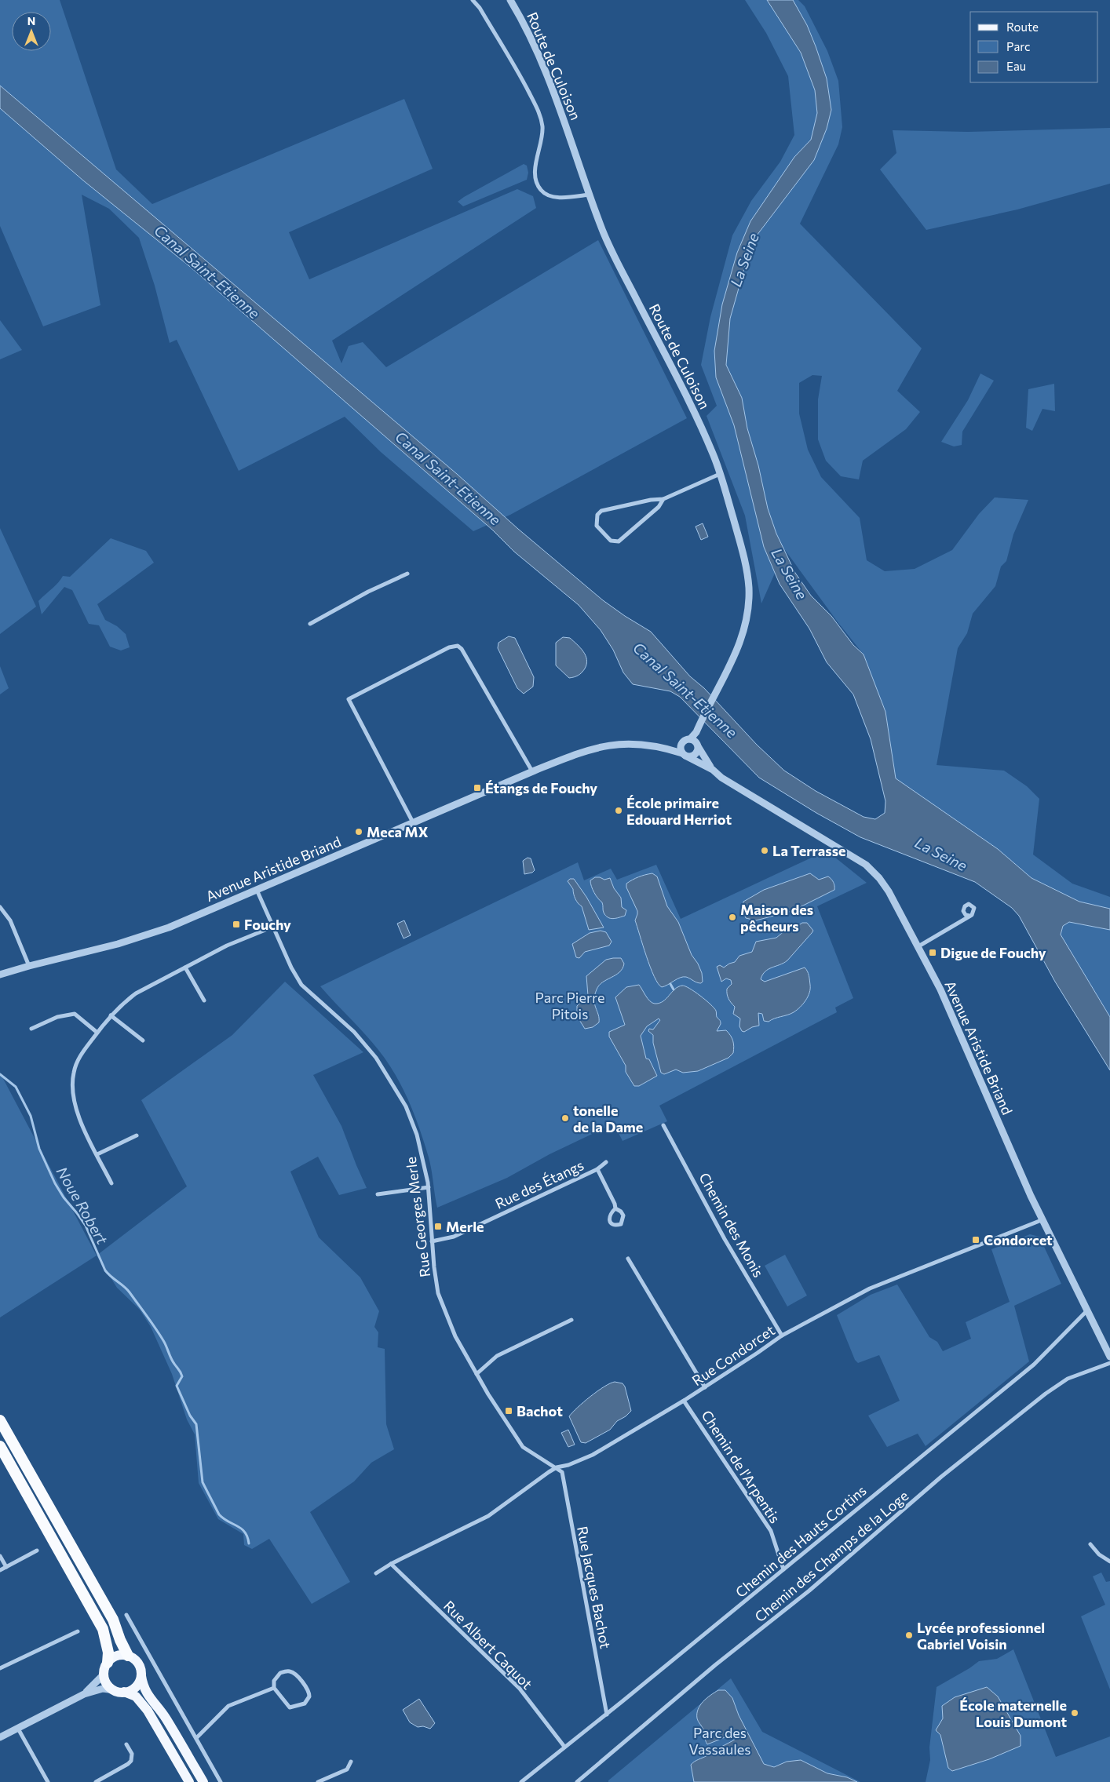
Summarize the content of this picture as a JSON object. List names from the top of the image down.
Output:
{
  "streets": {
    "street": [
      "Route de Culoison",
      "Avenue Aristide Briand",
      "Rue des Étangs",
      "Rue Georges Merle",
      "Chemin des Monis",
      "Rue Condorcet",
      "Chemin de l'Arpentis",
      "Chemin des Hauts Cortins",
      "Chemin des Champs de la Loge",
      "Rue Jacques Bachot",
      "Rue Albert Caquot"
    ]
  },
  "crossings": [
    ["Route de Culoison", "Avenue Aristide Briand"],
    ["Avenue Aristide Briand", "Rue Georges Merle"],
    ["Avenue Aristide Briand", "Rue Condorcet"],
    ["Avenue Aristide Briand", "Chemin des Hauts Cortins"],
    ["Rue des Étangs", "Rue Georges Merle"],
    ["Chemin des Monis", "Rue Condorcet"],
    ["Rue Condorcet", "Chemin de l'Arpentis"],
    ["Rue Condorcet", "Rue Jacques Bachot"],
    ["Chemin de l'Arpentis", "Chemin des Hauts Cortins"],
    ["Chemin des Hauts Cortins", "Rue Jacques Bachot"],
    ["Chemin des Hauts Cortins", "Rue Albert Caquot"]
  ],
  "water": ["La Seine", "Canal Saint-Etienne", "Noue Robert"],
  "parks": ["Parc Pierre Pitois", "Parc des Vassaules"],
  "places": {
    "transit": [
      "Étangs de Fouchy",
      "Fouchy",
      "Digue de Fouchy",
      "Merle",
      "Condorcet",
      "Bachot"
    ],
    "other": [
      "École primaire Edouard Herriot",
      "Meca MX",
      "La Terrasse",
      "Maison des pêcheurs",
      "tonelle de la Dame",
      "Lycée professionnel Gabriel Voisin",
      "École maternelle Louis Dumont"
    ]
  },
  "legend": ["Route", "Parc", "Eau"],
  "north": "top"
}
